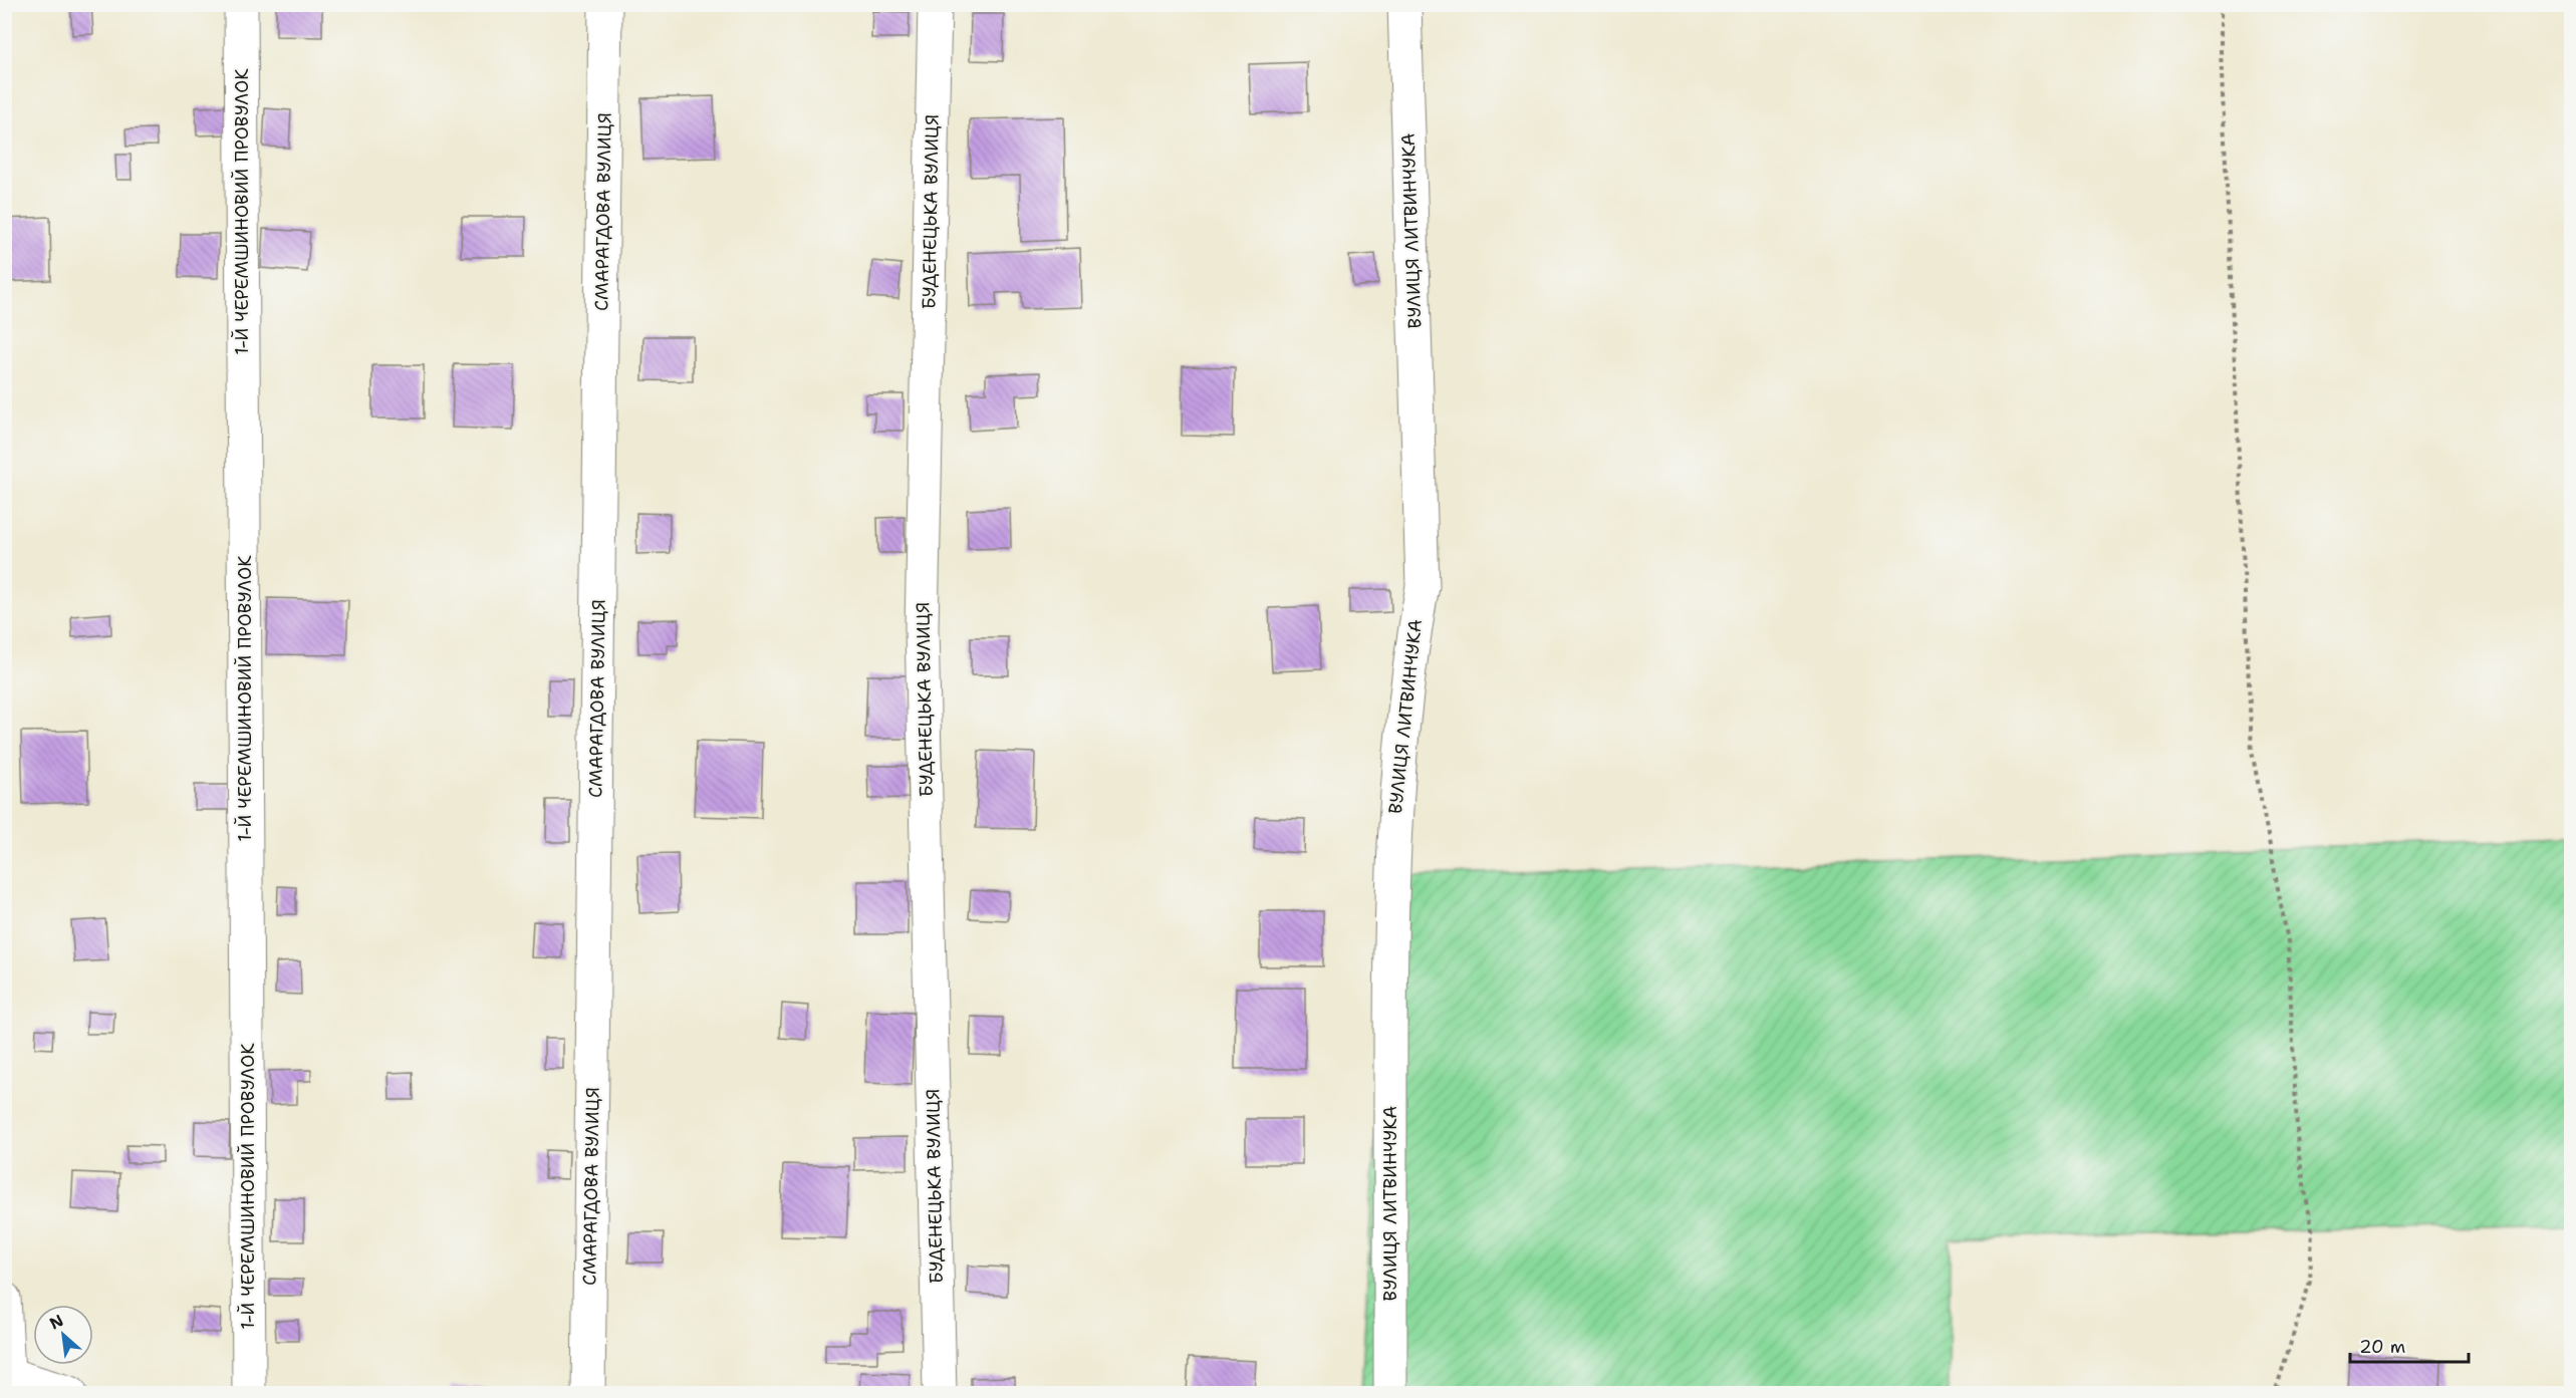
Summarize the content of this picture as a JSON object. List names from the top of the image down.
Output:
{
  "streets": {
    "street": [
      "1-Й ЧЕРЕМШИНОВИЙ ПРОВУЛОК",
      "СМАРАГДОВА ВУЛИЦЯ",
      "БУДЕНЕЦЬКА ВУЛИЦЯ",
      "ВУЛИЦЯ ЛИТВИНЧУКА"
    ]
  },
  "scale_bar": "20 m",
  "north": "top left"
}
